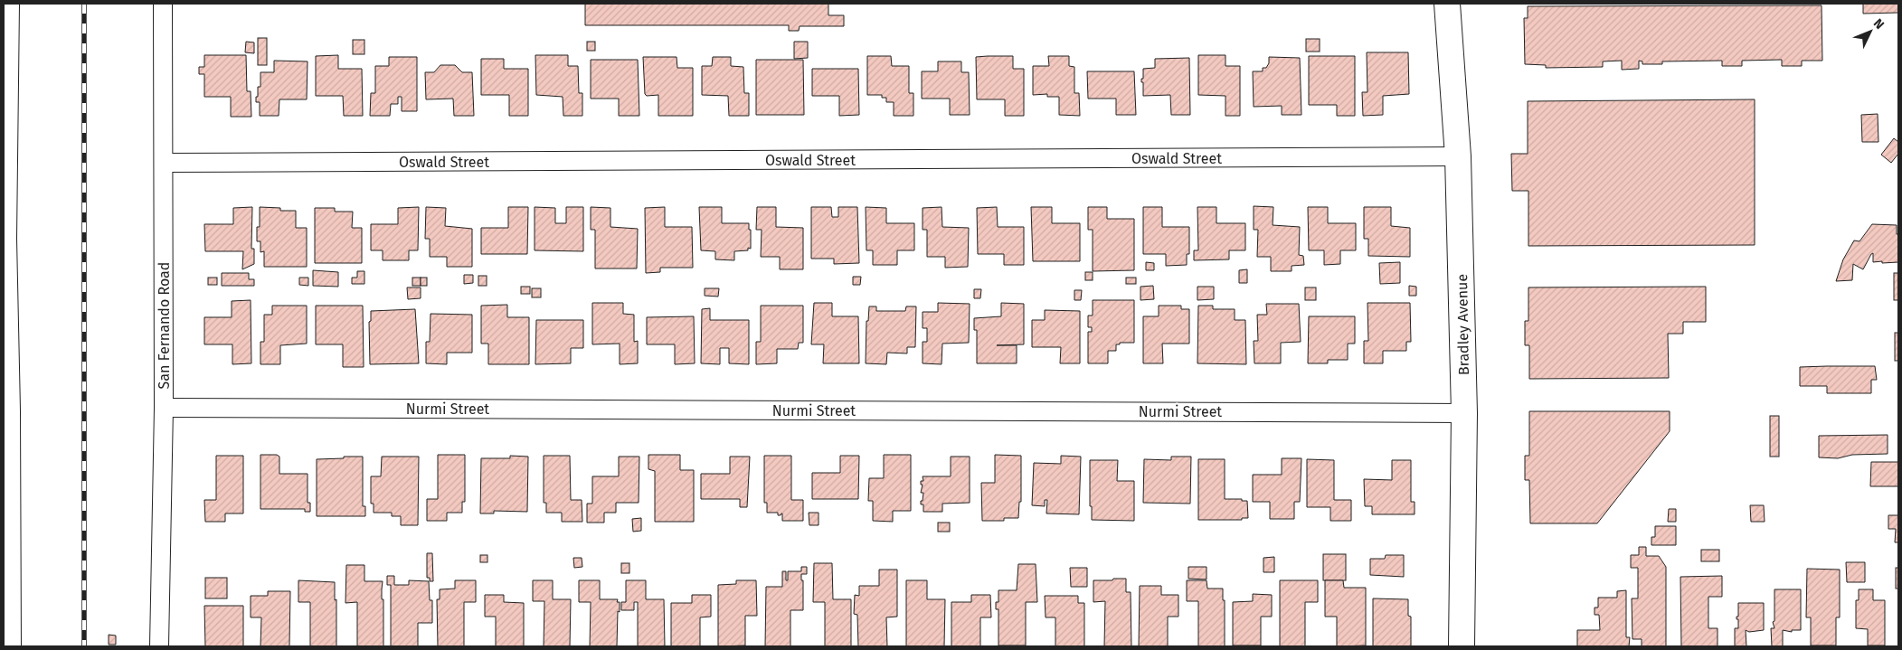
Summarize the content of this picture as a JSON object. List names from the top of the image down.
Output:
{
  "streets": {
    "street": [
      "Oswald Street",
      "Bradley Avenue",
      "San Fernando Road",
      "Nurmi Street"
    ]
  },
  "crossings": [
    ["Oswald Street", "Bradley Avenue"],
    ["Oswald Street", "San Fernando Road"],
    ["Bradley Avenue", "Nurmi Street"],
    ["San Fernando Road", "Nurmi Street"]
  ],
  "north": "top right"
}
